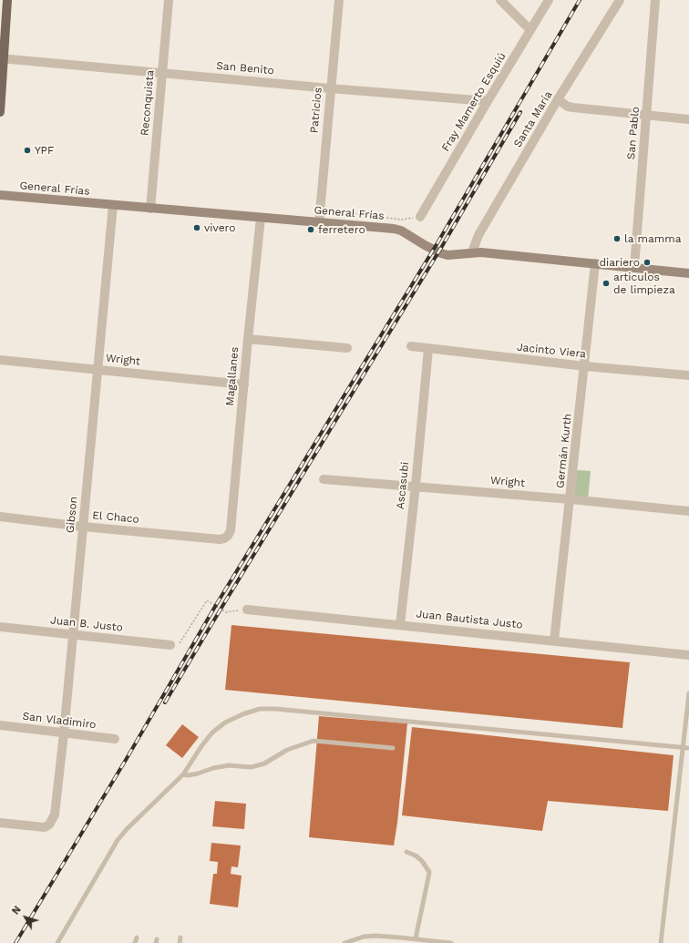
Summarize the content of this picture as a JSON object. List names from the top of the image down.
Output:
{
  "streets": {
    "main road": ["General Frías"],
    "street": [
      "San Benito",
      "Fray Mamerto Esquiú",
      "Reconquista",
      "Patricios",
      "Santa María",
      "San Pablo",
      "Jacinto Viera",
      "Wright",
      "Magallanes",
      "Germán Kurth",
      "Ascasubi",
      "Gibson",
      "El Chaco",
      "Juan Bautista Justo",
      "Juan B. Justo",
      "San Vladimiro"
    ]
  },
  "crossings": [
    ["San Benito", "Fray Mamerto Esquiú"],
    ["San Benito", "Reconquista"],
    ["San Benito", "Patricios"],
    ["Reconquista", "General Frías"],
    ["Patricios", "General Frías"],
    ["Santa María", "General Frías"],
    ["San Pablo", "General Frías"],
    ["General Frías", "Magallanes"],
    ["General Frías", "Germán Kurth"],
    ["General Frías", "Gibson"],
    ["Jacinto Viera", "Germán Kurth"],
    ["Jacinto Viera", "Ascasubi"],
    ["Wright", "Magallanes"],
    ["Wright", "Germán Kurth"],
    ["Wright", "Ascasubi"],
    ["Wright", "Gibson"],
    ["Magallanes", "El Chaco"],
    ["Germán Kurth", "Juan Bautista Justo"],
    ["Ascasubi", "Juan Bautista Justo"],
    ["Gibson", "El Chaco"],
    ["Gibson", "Juan B. Justo"],
    ["Gibson", "San Vladimiro"]
  ],
  "places": [
    "YPF",
    "vivero",
    "ferretero",
    "la mamma",
    "diariero",
    "articulos de limpieza"
  ],
  "north": "top left"
}
